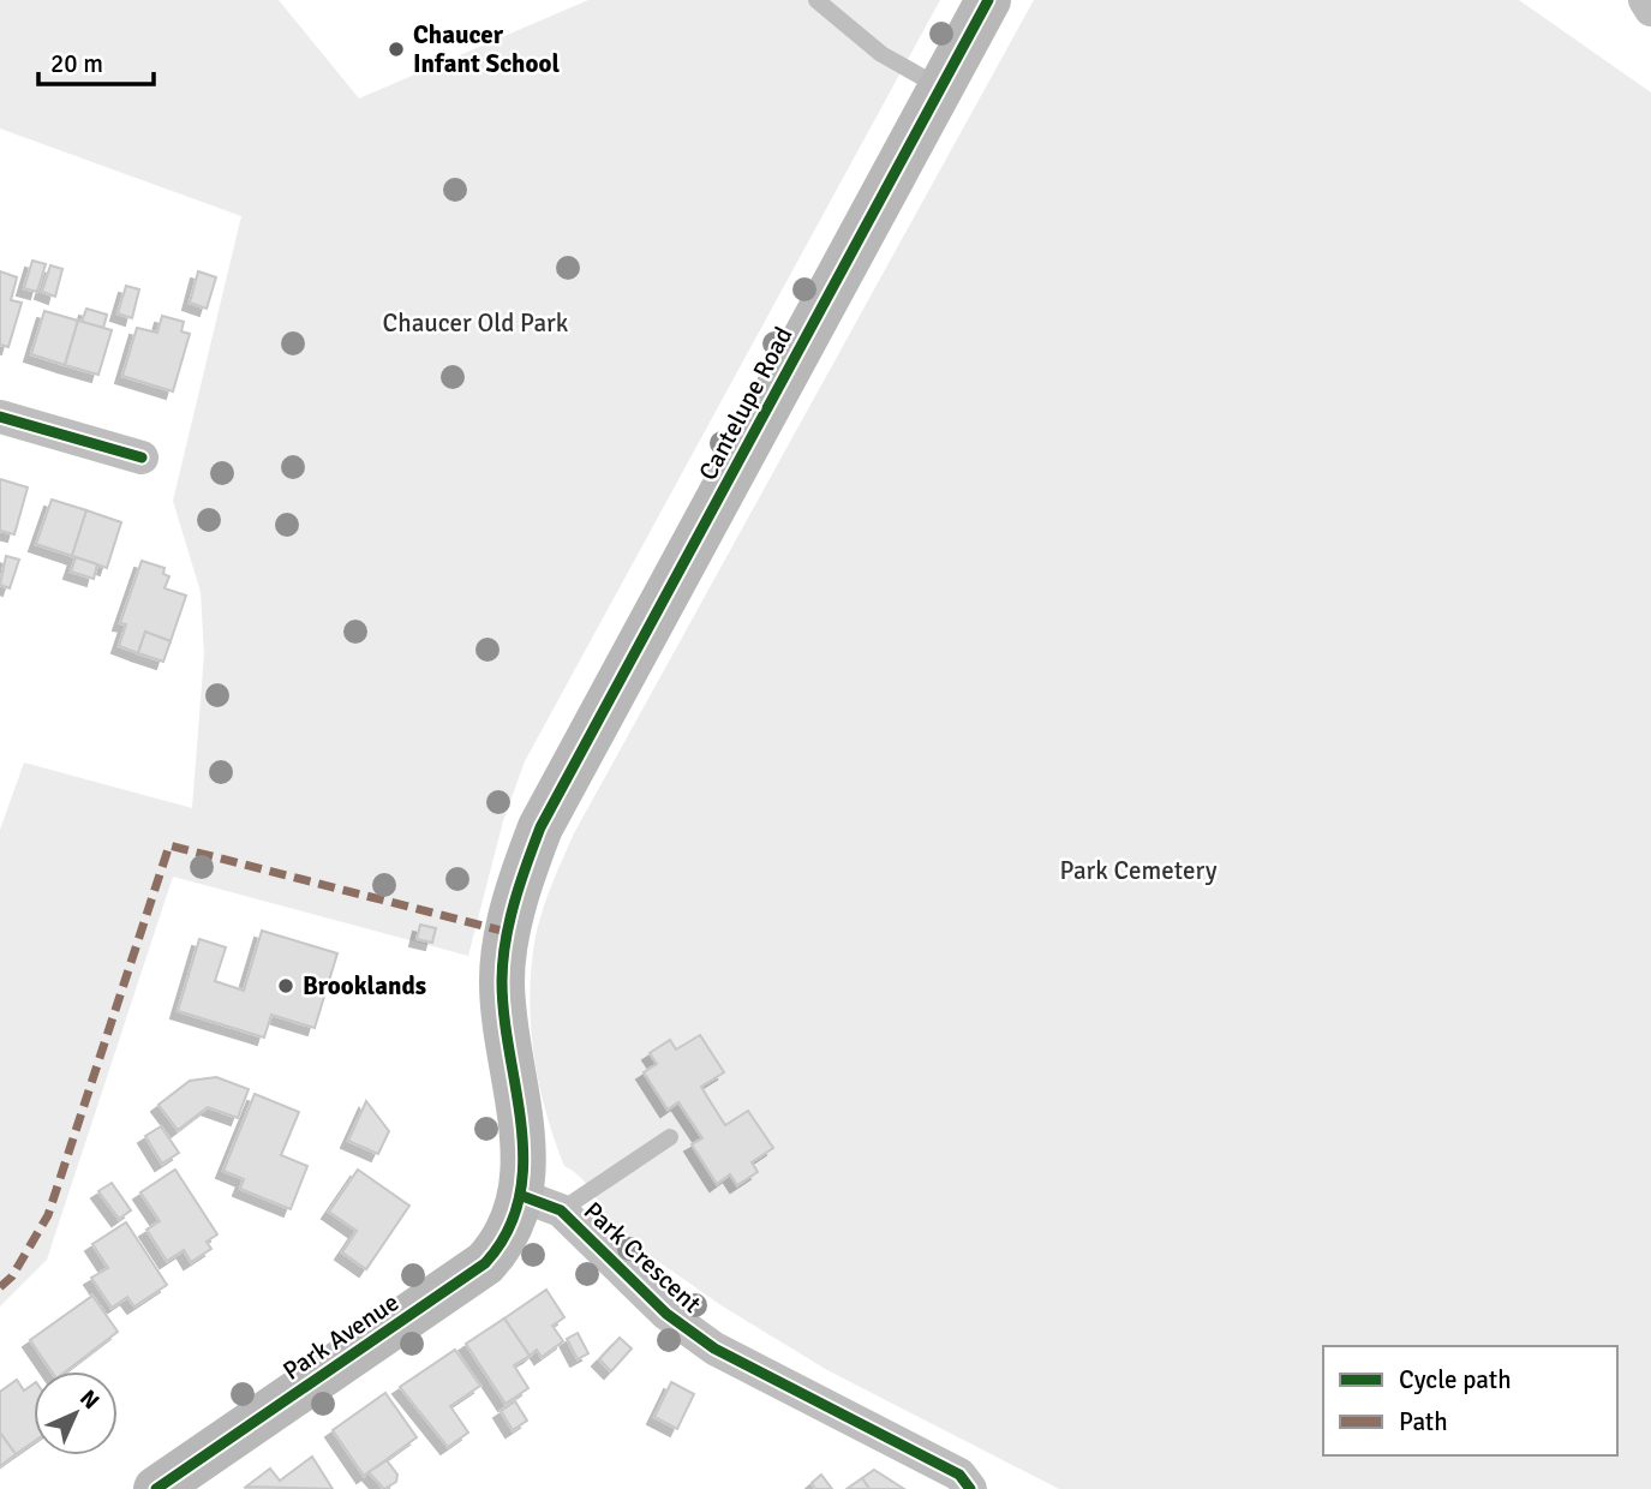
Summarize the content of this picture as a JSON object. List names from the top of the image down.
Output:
{
  "streets": {
    "street": ["Cantelupe Road", "Park Crescent", "Park Avenue"]
  },
  "crossings": [
    ["Cantelupe Road", "Park Crescent"],
    ["Cantelupe Road", "Park Avenue"],
    ["Park Crescent", "Park Avenue"]
  ],
  "parks": ["Chaucer Old Park", "Park Cemetery"],
  "places": ["Chaucer Infant School", "Brooklands"],
  "legend": ["Cycle path", "Path"],
  "scale_bar": "20 m",
  "north": "top right"
}
